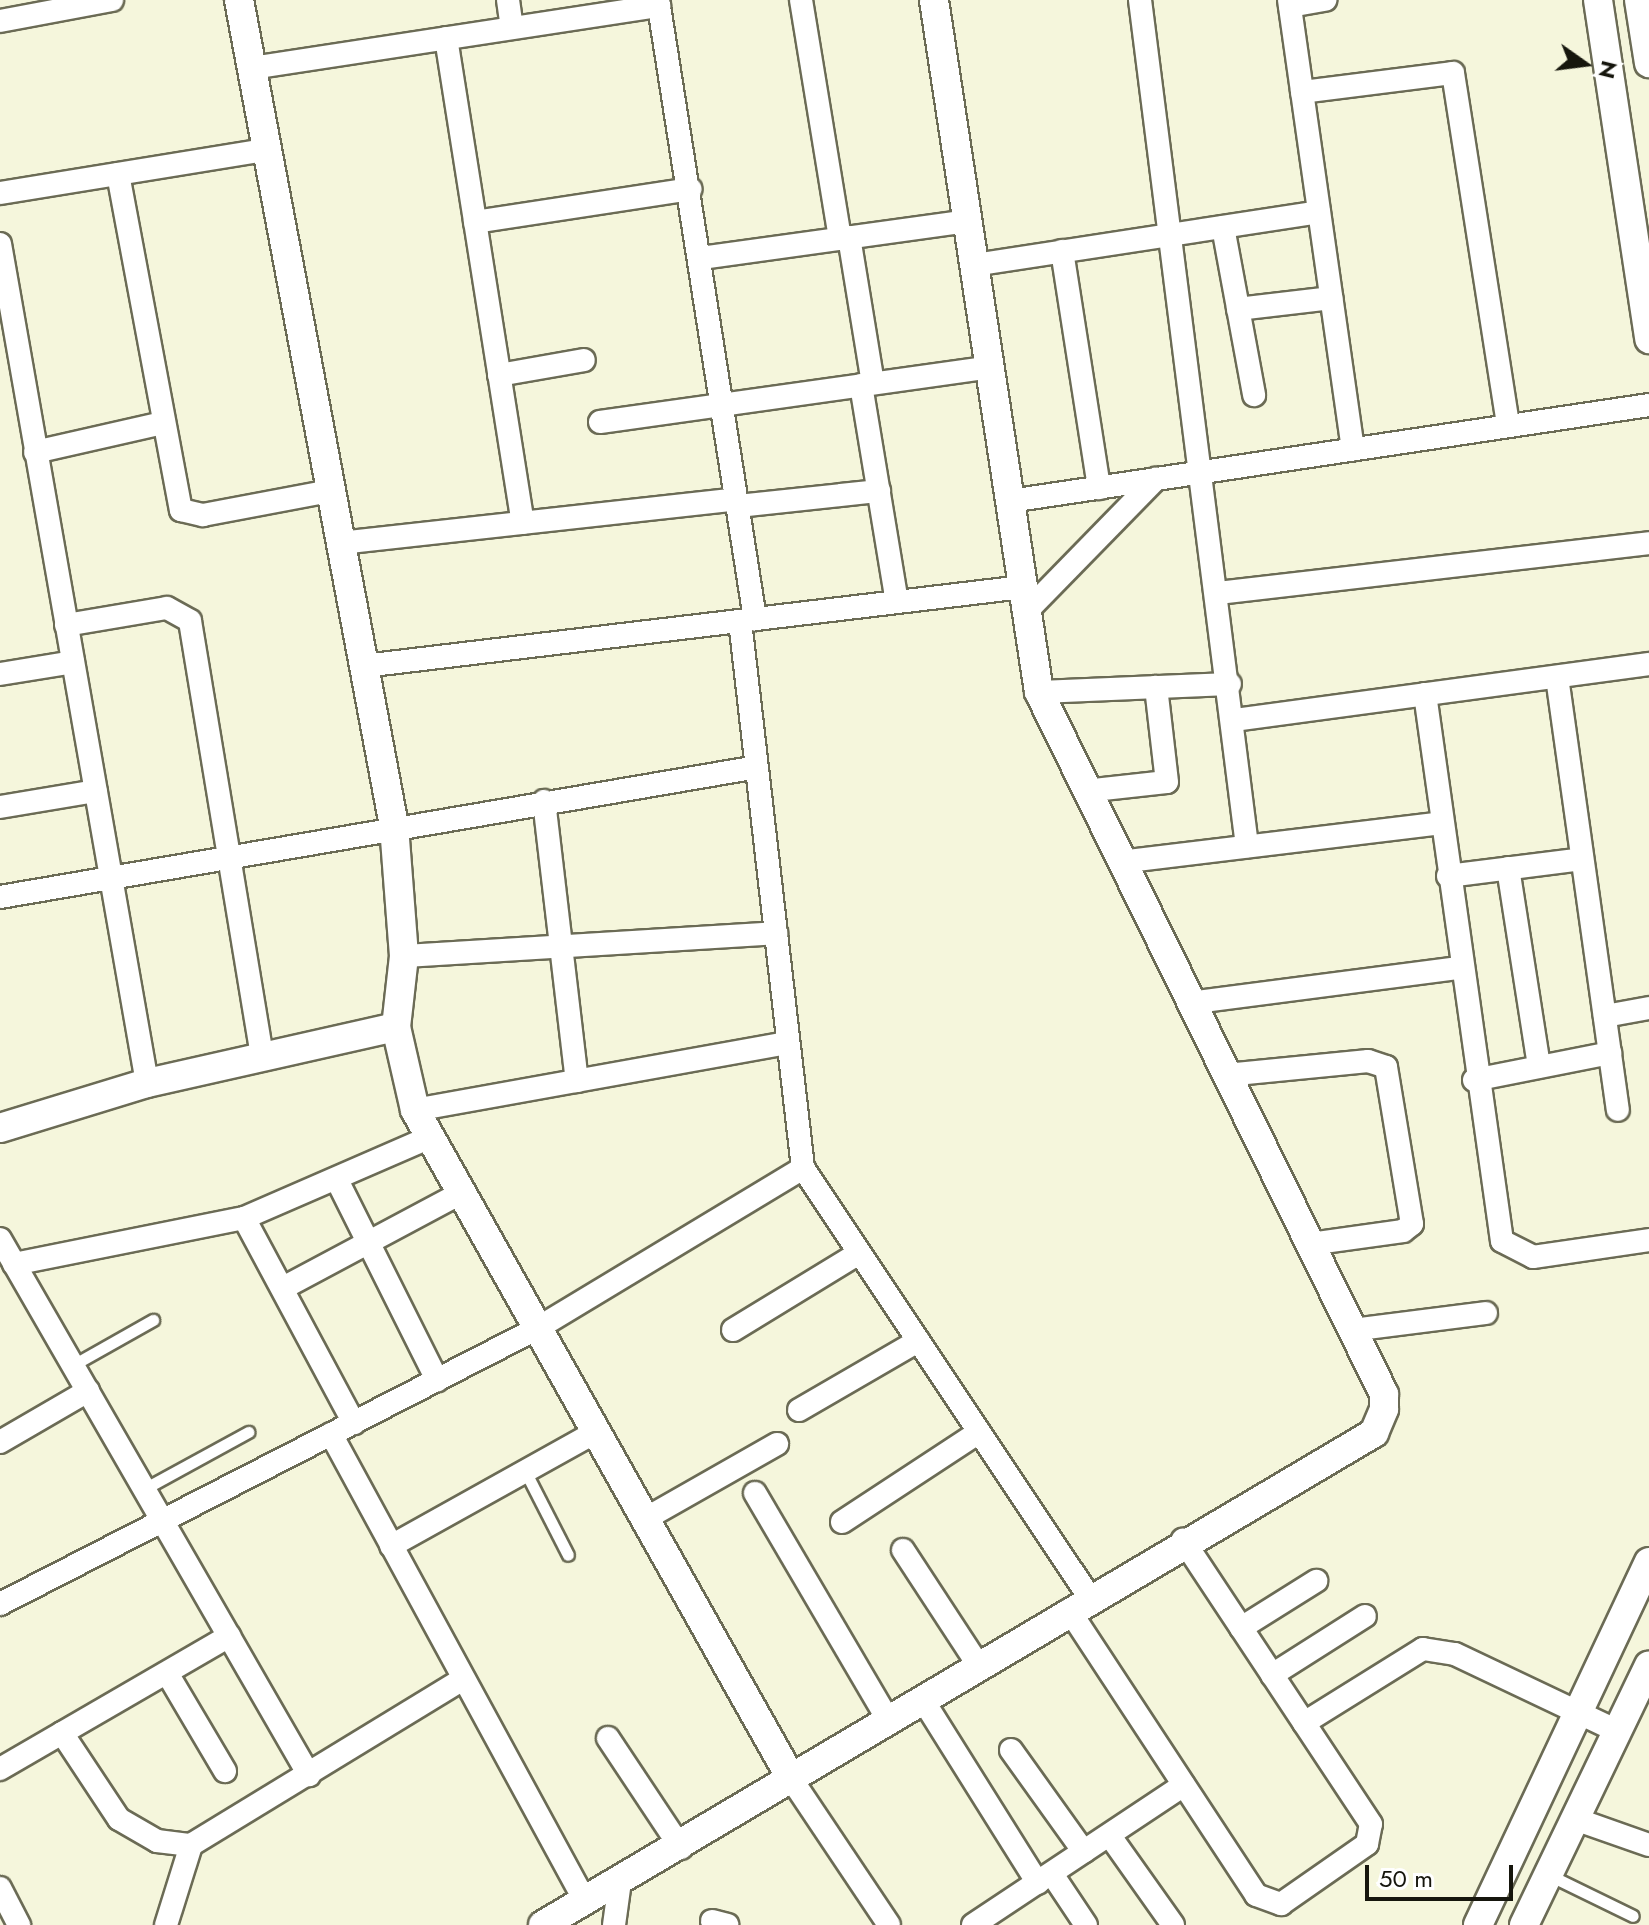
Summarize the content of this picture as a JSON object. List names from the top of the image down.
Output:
{
  "scale_bar": "50 m",
  "north": "right"
}
